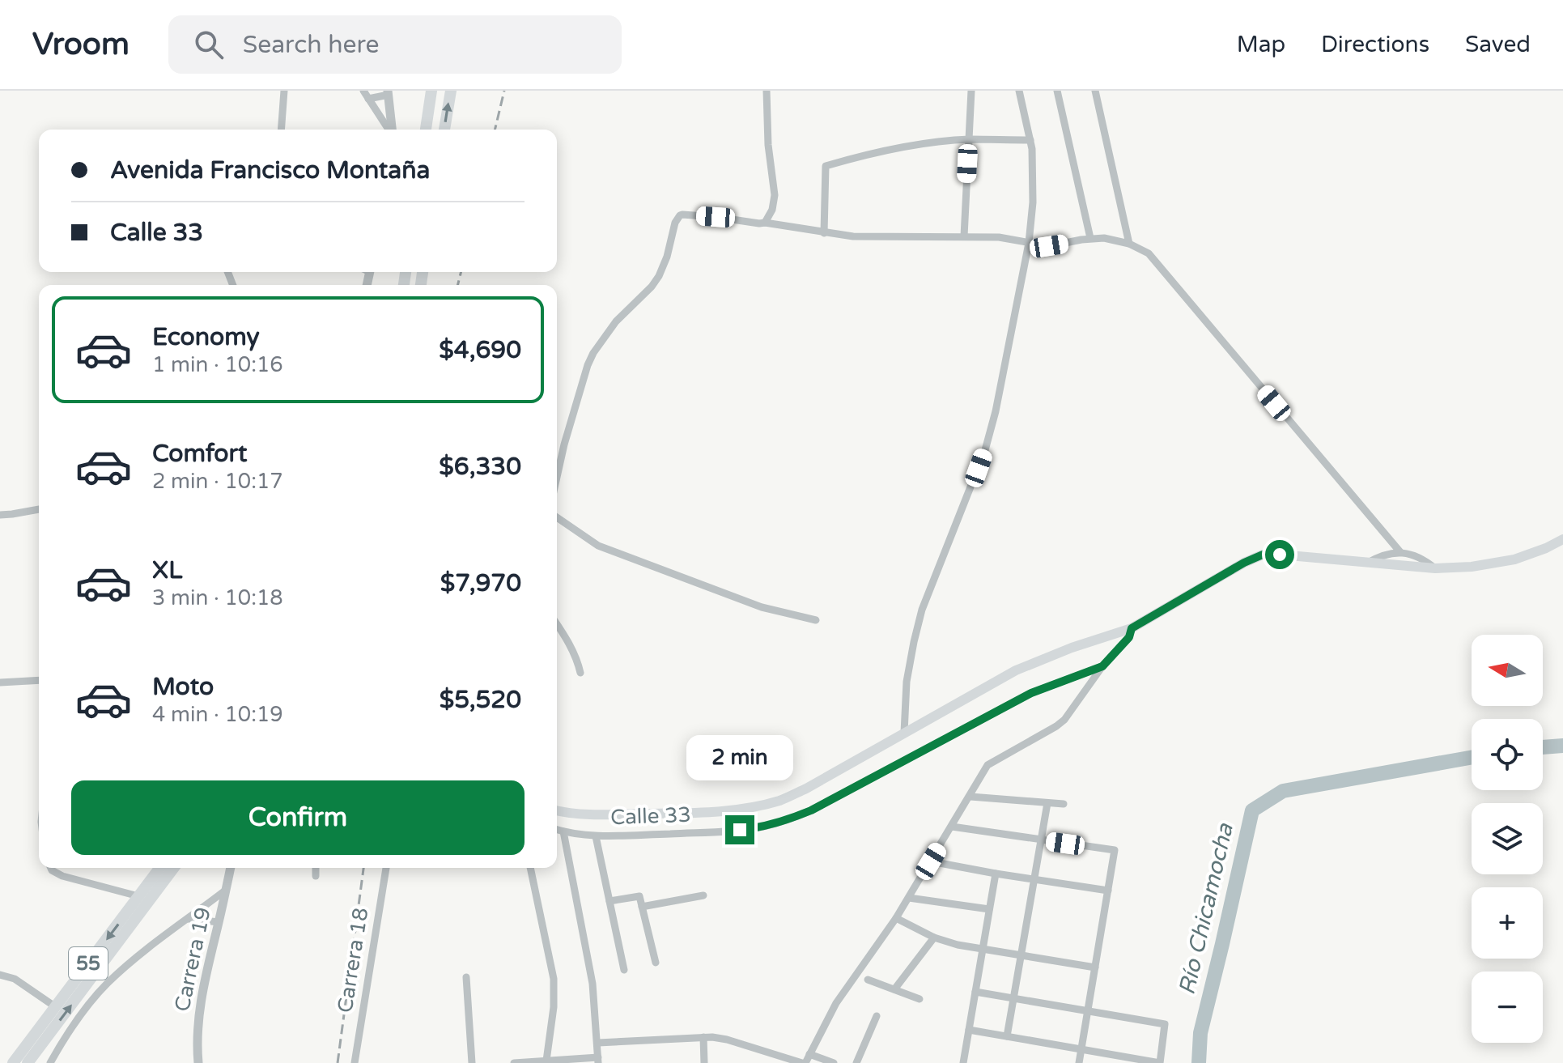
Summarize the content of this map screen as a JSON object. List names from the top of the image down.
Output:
{
  "streets": {
    "highway": ["55"],
    "street": ["Calle 33", "Carrera 19", "Carrera 18"]
  },
  "water": ["Río Chicamocha"],
  "north": "left",
  "page": {
    "header": "Vroom",
    "search": "Search here",
    "nav": ["Map", "Directions", "Saved"],
    "banner": ["Avenida Francisco Montaña", "Calle 33"],
    "list": [
      {
        "name": "Economy",
        "note": "1 min · 10:16",
        "value": "$4,690"
      },
      {
        "name": "Comfort",
        "note": "2 min · 10:17",
        "value": "$6,330"
      },
      {
        "name": "XL",
        "note": "3 min · 10:18",
        "value": "$7,970"
      },
      {
        "name": "Moto",
        "note": "4 min · 10:19",
        "value": "$5,520"
      }
    ],
    "map_buttons": ["+", "−"],
    "bubble": "2 min",
    "buttons": "Confirm"
  }
}
